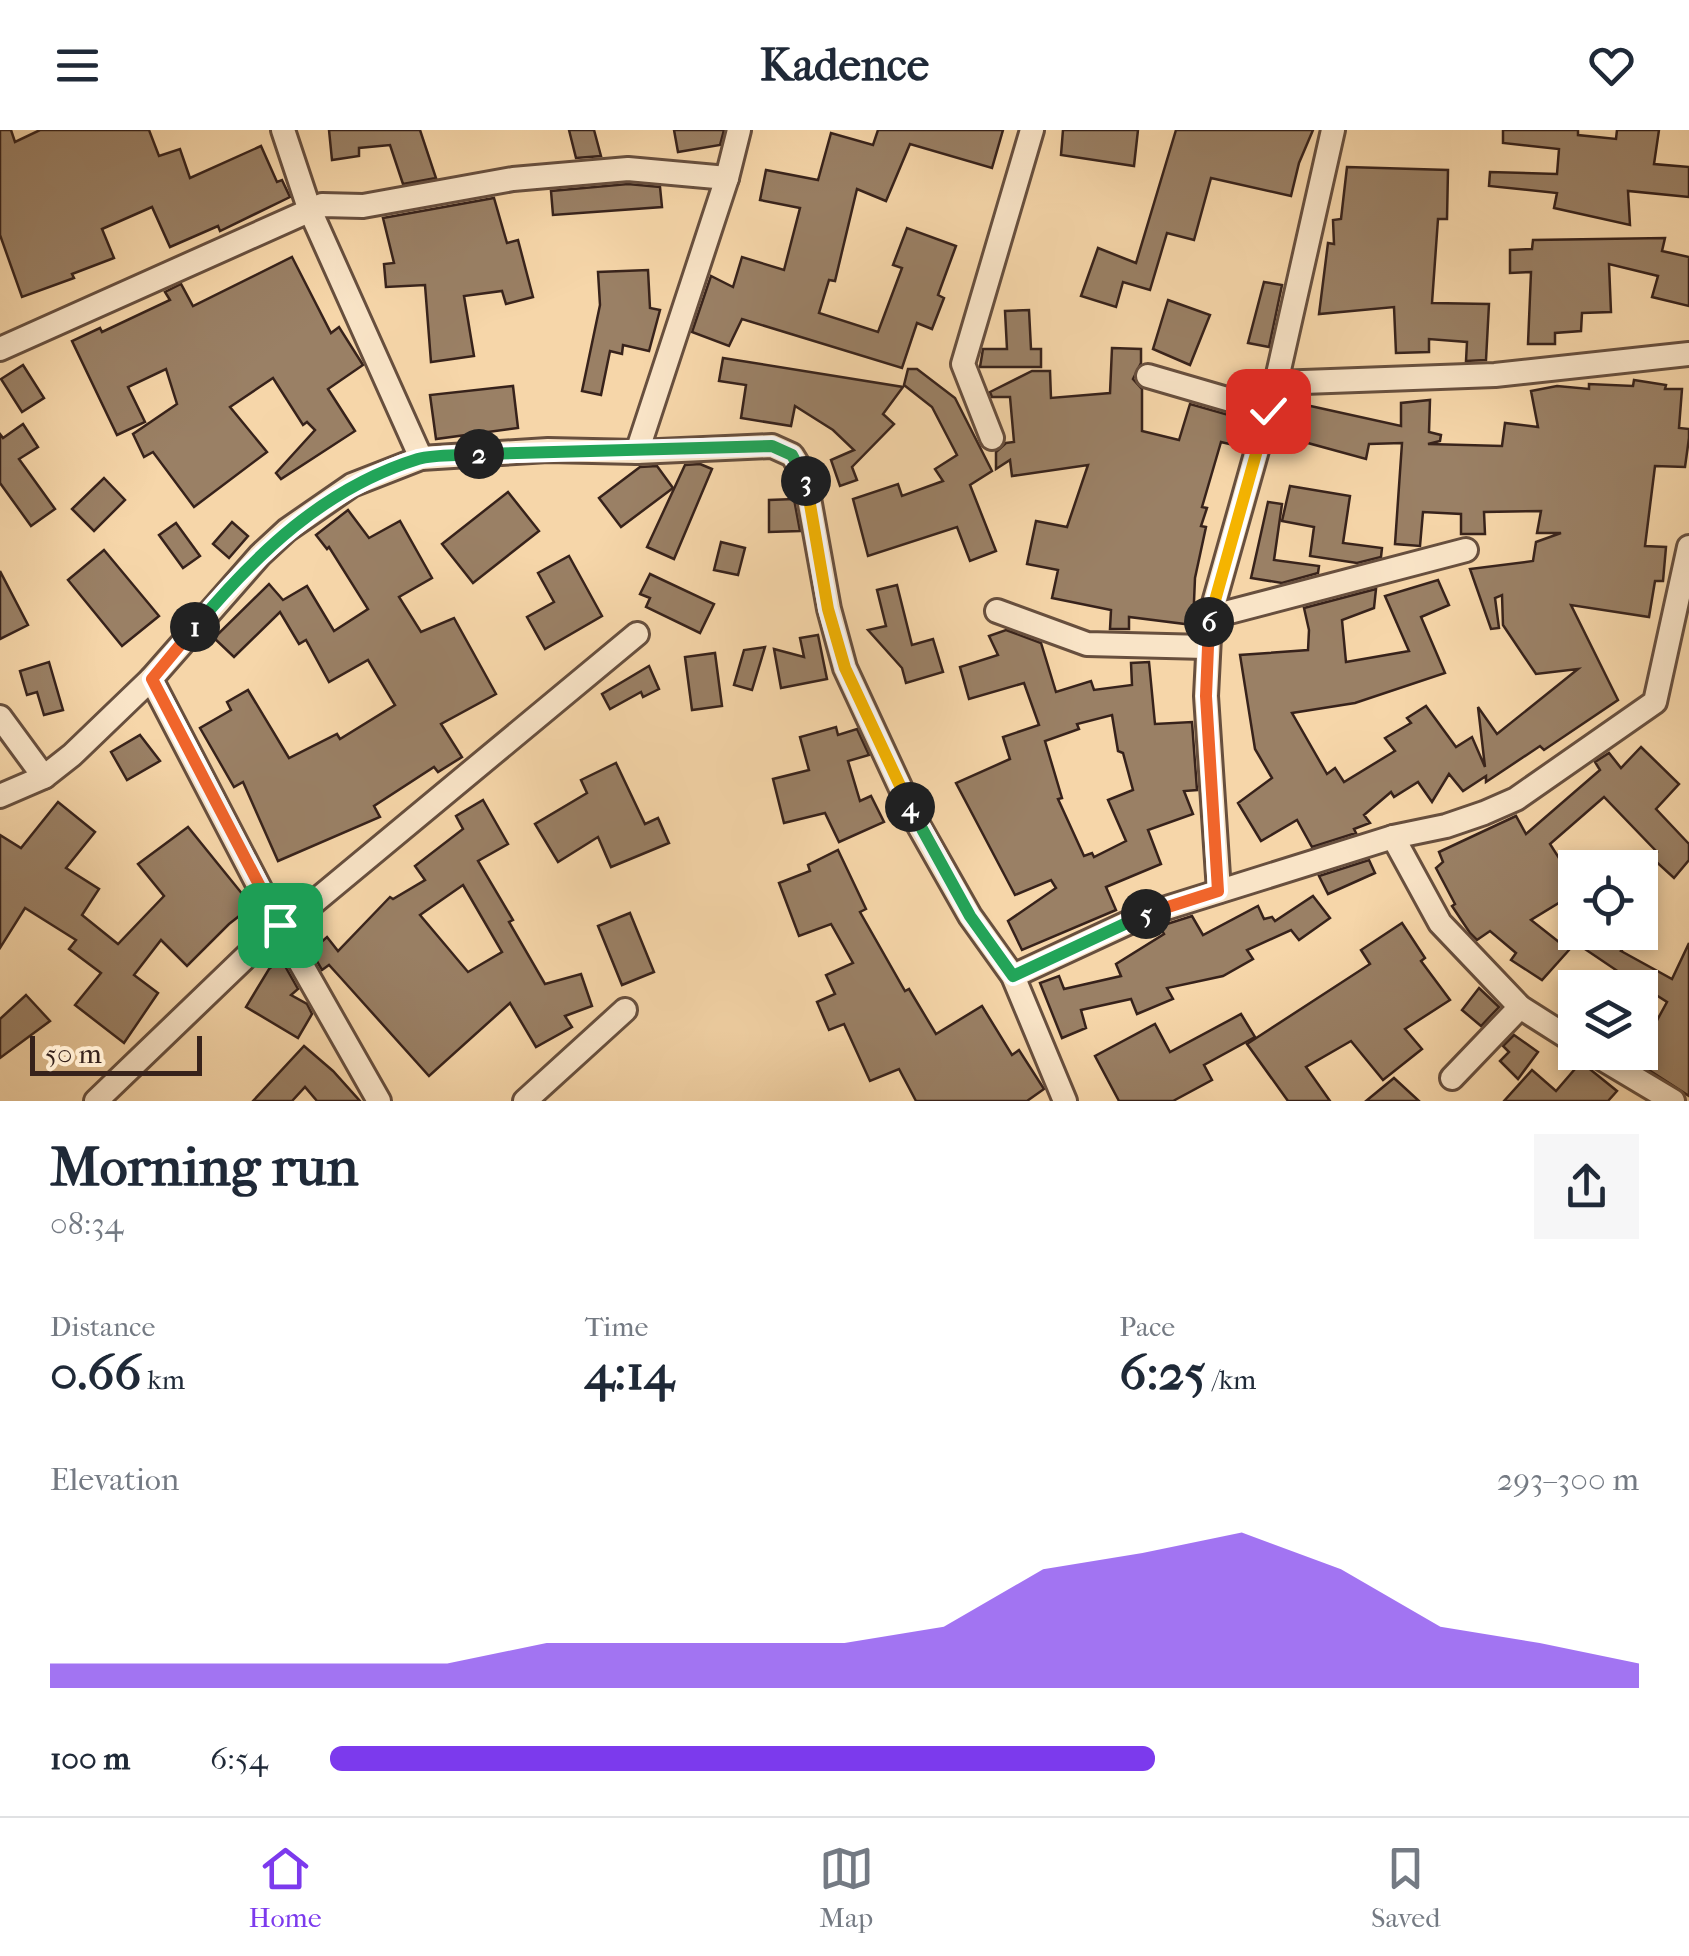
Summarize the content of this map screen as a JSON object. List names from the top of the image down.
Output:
{
  "scale_bar": "50 m",
  "page": {
    "header": "Kadence",
    "pins": [
      "2",
      "3",
      "6",
      "1",
      "4",
      "5"
    ],
    "scale": "50 m",
    "heading": ["Morning run", "08:34"],
    "stats": [
      ["Distance", "0.66 km"],
      ["Time", "4:14"],
      ["Pace", "6:25 /km"]
    ],
    "chart": ["Elevation", "293–300 m"],
    "list": [
      {
        "name": "100 m",
        "note": "6:54"
      }
    ],
    "tabs": ["Home", "Map", "Saved"]
  }
}
